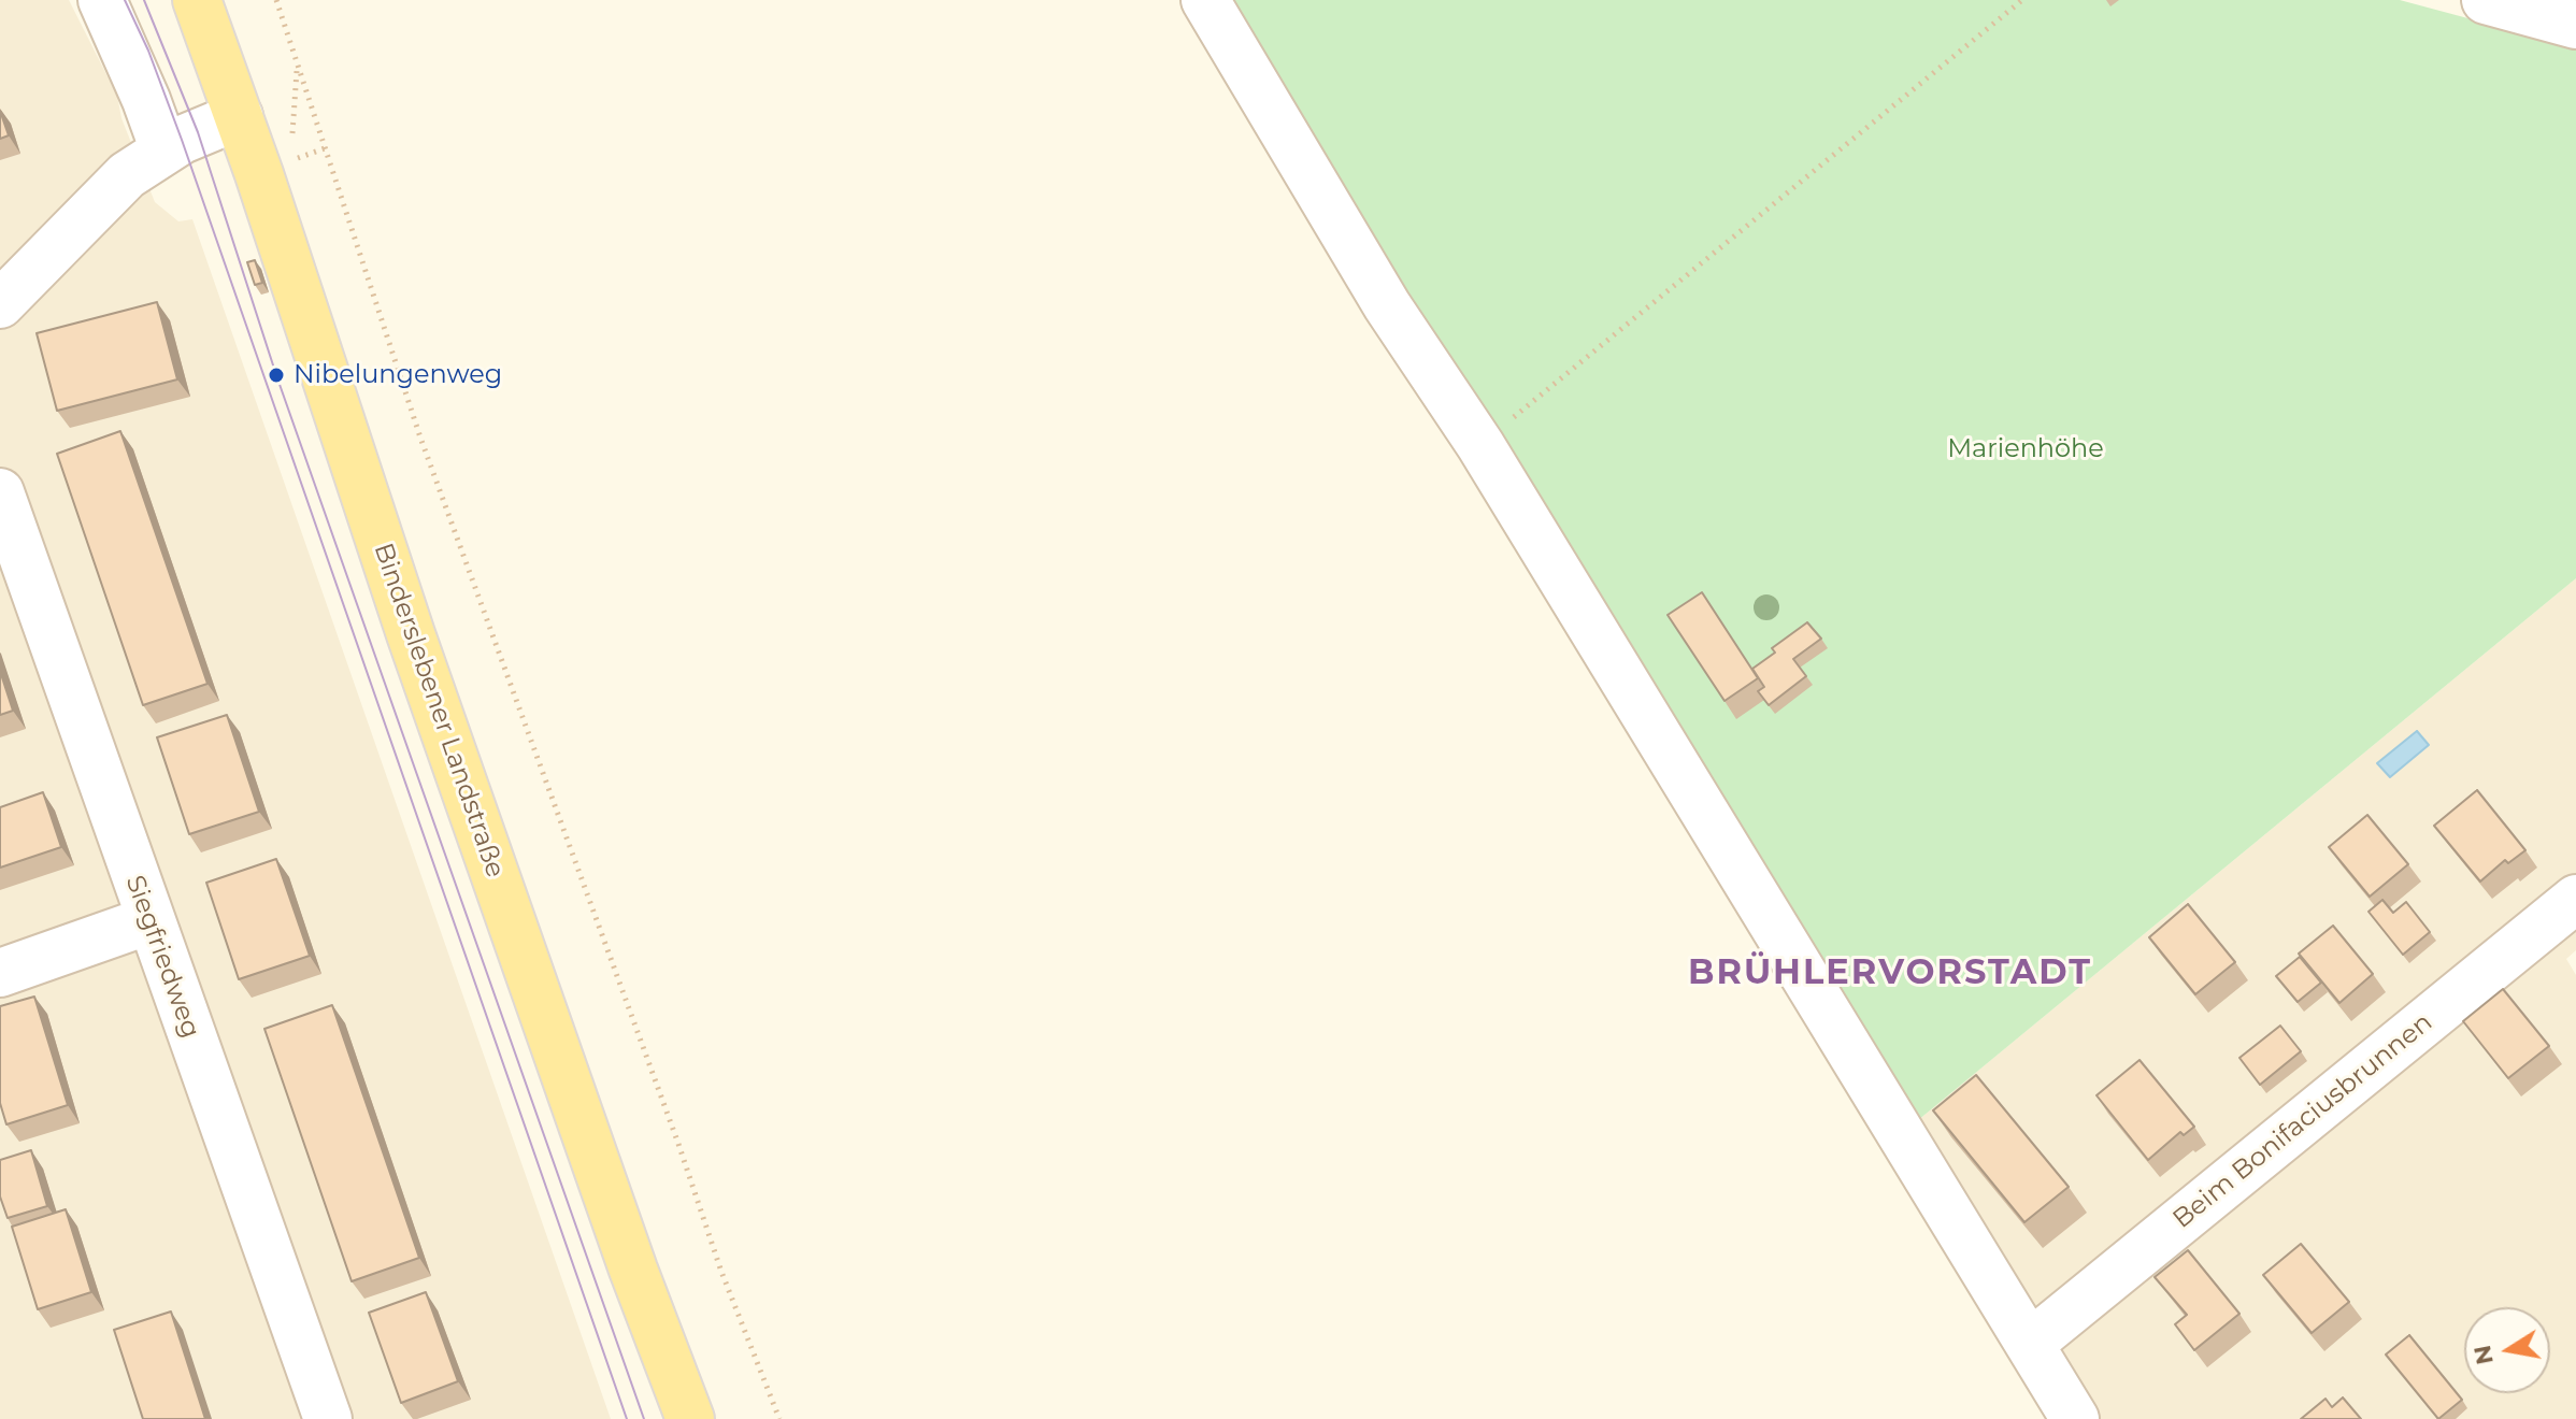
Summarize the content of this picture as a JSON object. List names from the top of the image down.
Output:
{
  "streets": {
    "main road": ["Binderslebener Landstraße"],
    "street": ["Siegfriedweg", "Beim Bonifaciusbrunnen"]
  },
  "districts": ["BRÜHLERVORSTADT"],
  "parks": ["Marienhöhe"],
  "places": ["Nibelungenweg"],
  "north": "left"
}
